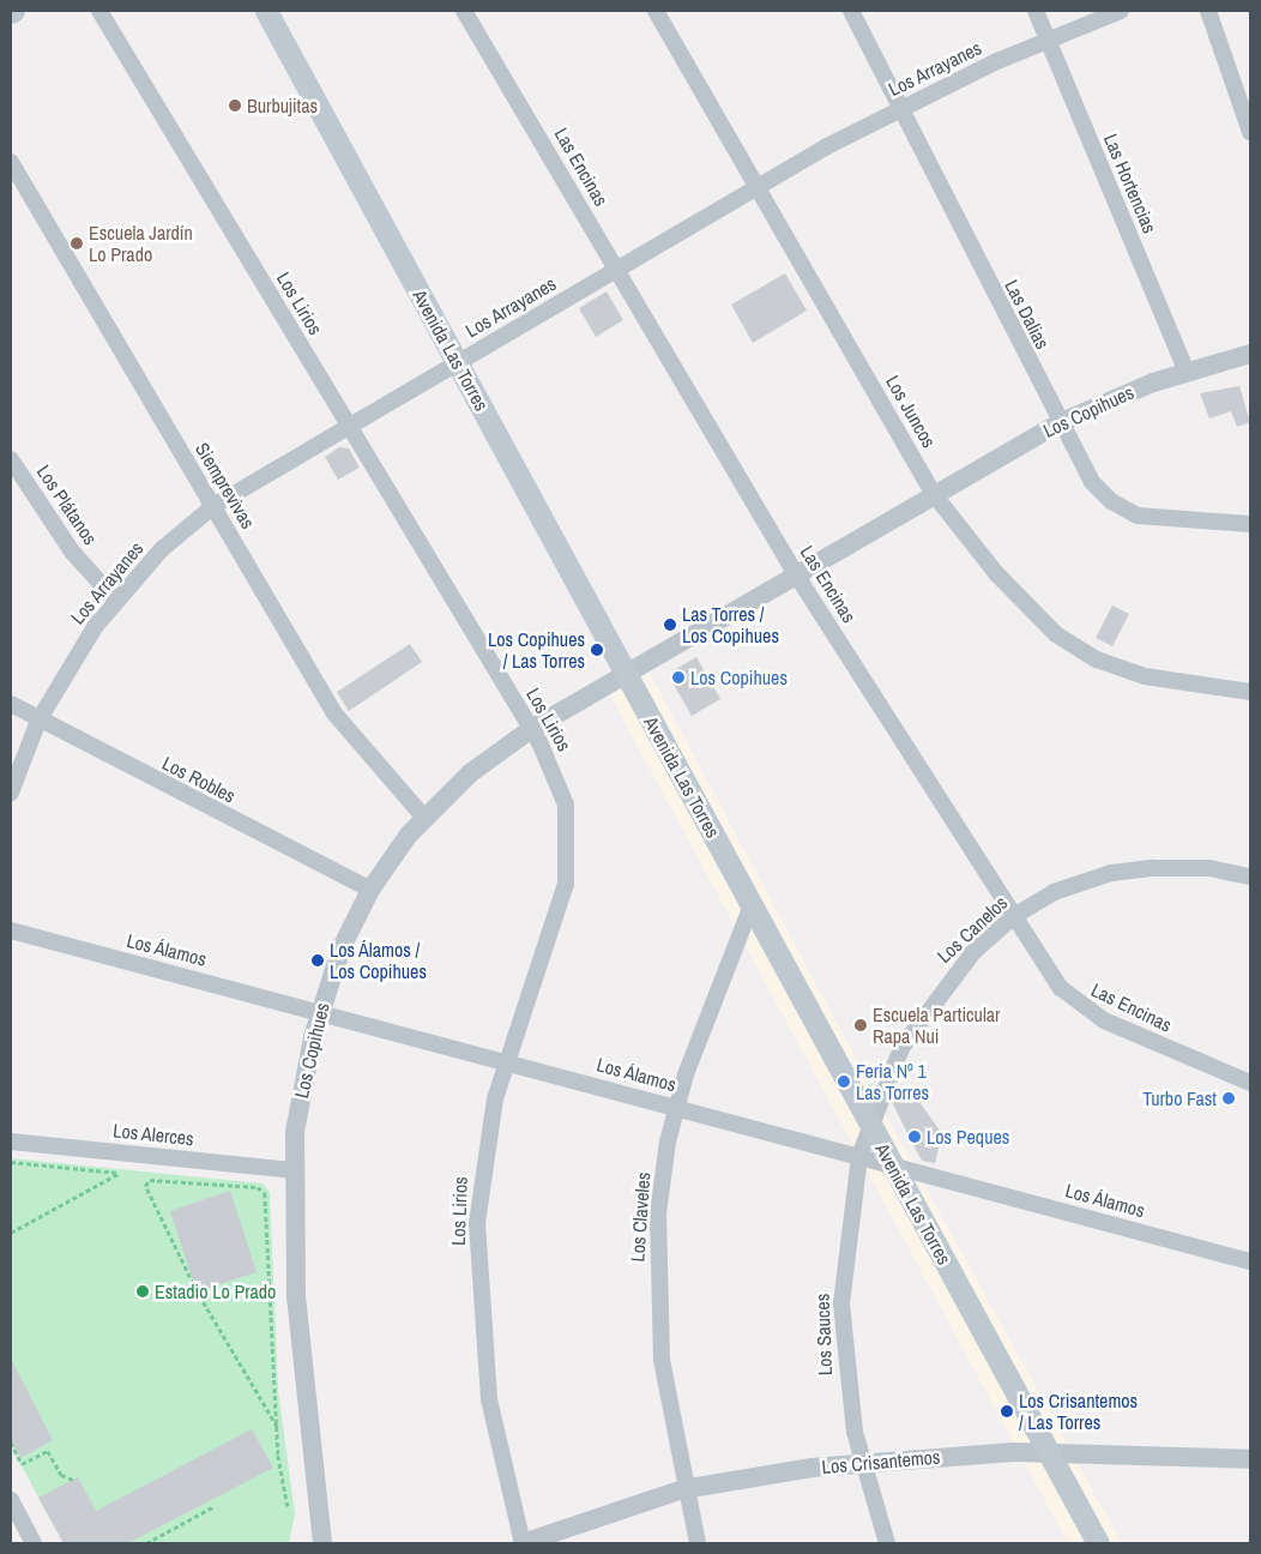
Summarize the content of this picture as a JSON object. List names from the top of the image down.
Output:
{
  "streets": {
    "main road": ["Avenida Las Torres"],
    "street": [
      "Los Arrayanes",
      "Las Encinas",
      "Las Hortencias",
      "Los Lirios",
      "Las Dalias",
      "Los Juncos",
      "Los Copihues",
      "Siemprevivas",
      "Los Plátanos",
      "Los Robles",
      "Los Canelos",
      "Los Álamos",
      "Los Alerces",
      "Los Claveles",
      "Los Sauces",
      "Los Crisantemos"
    ]
  },
  "crossings": [
    ["Los Arrayanes", "Las Encinas"],
    ["Los Arrayanes", "Las Hortencias"],
    ["Los Arrayanes", "Los Lirios"],
    ["Los Arrayanes", "Las Dalias"],
    ["Los Arrayanes", "Avenida Las Torres"],
    ["Los Arrayanes", "Los Juncos"],
    ["Los Arrayanes", "Siemprevivas"],
    ["Los Arrayanes", "Los Plátanos"],
    ["Los Arrayanes", "Los Robles"],
    ["Las Encinas", "Los Copihues"],
    ["Las Encinas", "Los Canelos"],
    ["Las Hortencias", "Los Copihues"],
    ["Los Lirios", "Los Copihues"],
    ["Los Lirios", "Los Álamos"],
    ["Los Lirios", "Los Crisantemos"],
    ["Las Dalias", "Los Copihues"],
    ["Avenida Las Torres", "Los Copihues"],
    ["Avenida Las Torres", "Los Canelos"],
    ["Avenida Las Torres", "Los Álamos"],
    ["Avenida Las Torres", "Los Claveles"],
    ["Avenida Las Torres", "Los Sauces"],
    ["Avenida Las Torres", "Los Crisantemos"],
    ["Los Juncos", "Los Copihues"],
    ["Los Copihues", "Siemprevivas"],
    ["Los Copihues", "Los Robles"],
    ["Los Copihues", "Los Álamos"],
    ["Los Copihues", "Los Alerces"],
    ["Los Canelos", "Los Sauces"],
    ["Los Álamos", "Los Claveles"],
    ["Los Álamos", "Los Sauces"],
    ["Los Claveles", "Los Crisantemos"],
    ["Los Sauces", "Los Crisantemos"]
  ],
  "places": [
    "Burbujitas",
    "Escuela Jardín Lo Prado",
    "Las Torres / Los Copihues",
    "Los Copihues / Las Torres",
    "Los Copihues",
    "Los Álamos / Los Copihues",
    "Escuela Particular Rapa Nui",
    "Feria Nº 1 Las Torres",
    "Turbo Fast",
    "Los Peques",
    "Estadio Lo Prado",
    "Los Crisantemos / Las Torres"
  ]
}
